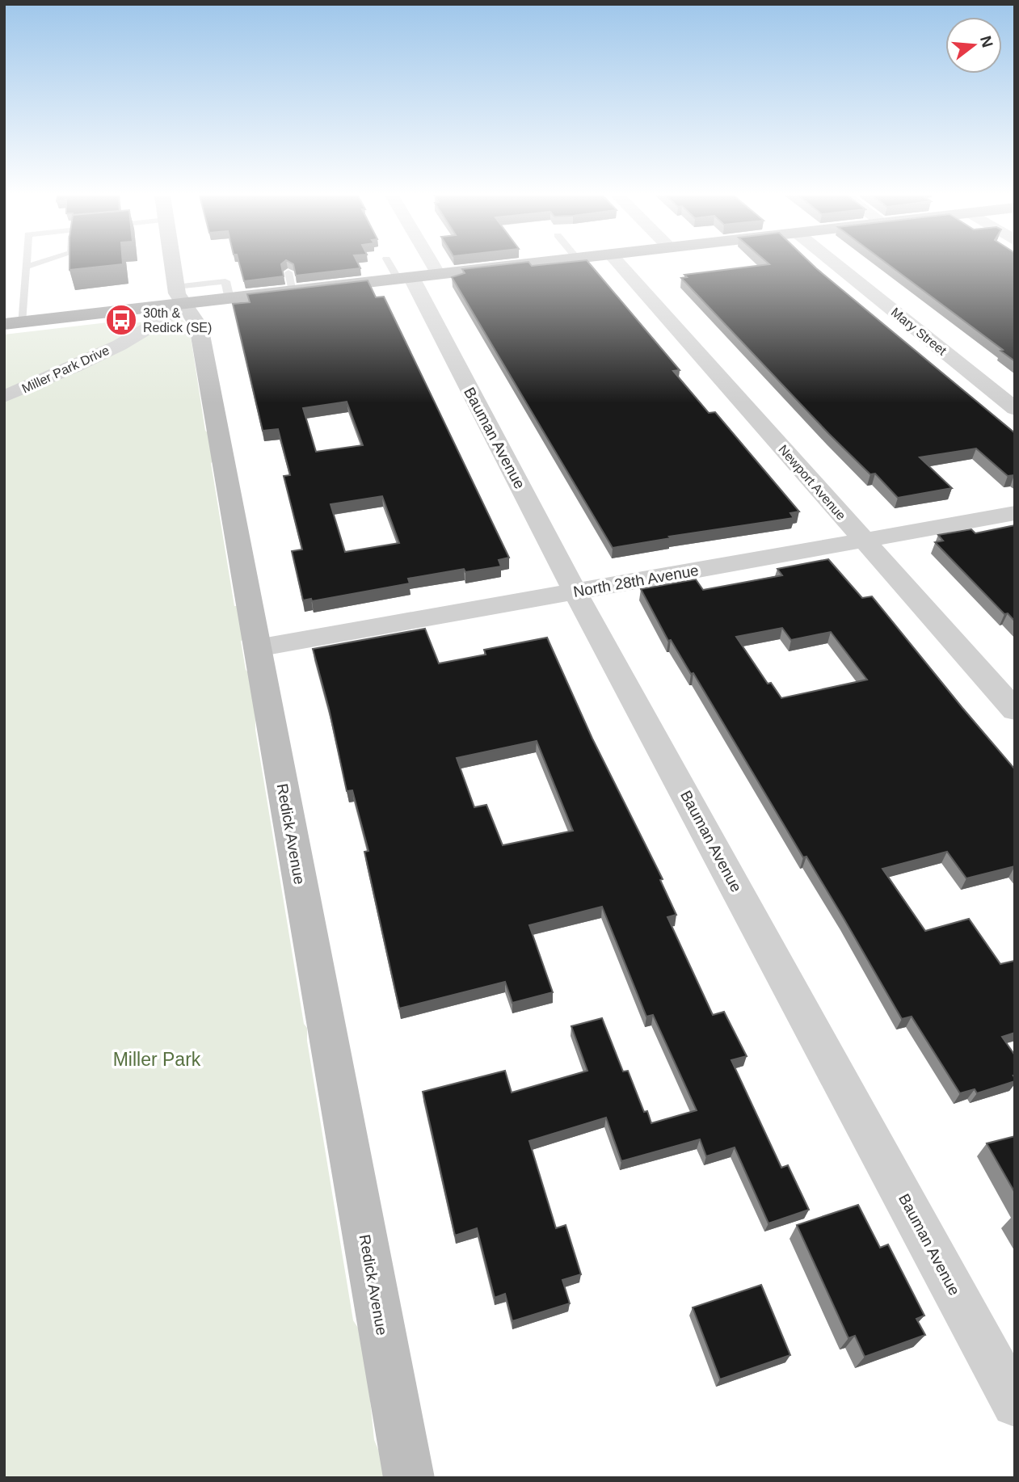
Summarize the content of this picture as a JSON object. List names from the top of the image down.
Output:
{
  "streets": {
    "street": [
      "Mary Street",
      "Miller Park Drive",
      "Bauman Avenue",
      "Newport Avenue",
      "North 28th Avenue",
      "Redick Avenue"
    ]
  },
  "crossings": [
    ["Miller Park Drive", "Redick Avenue"],
    ["Bauman Avenue", "North 28th Avenue"],
    ["Newport Avenue", "North 28th Avenue"],
    ["North 28th Avenue", "Redick Avenue"]
  ],
  "parks": ["Miller Park"],
  "places": {
    "bus stop": ["30th & Redick (SE)"]
  },
  "north": "right"
}
